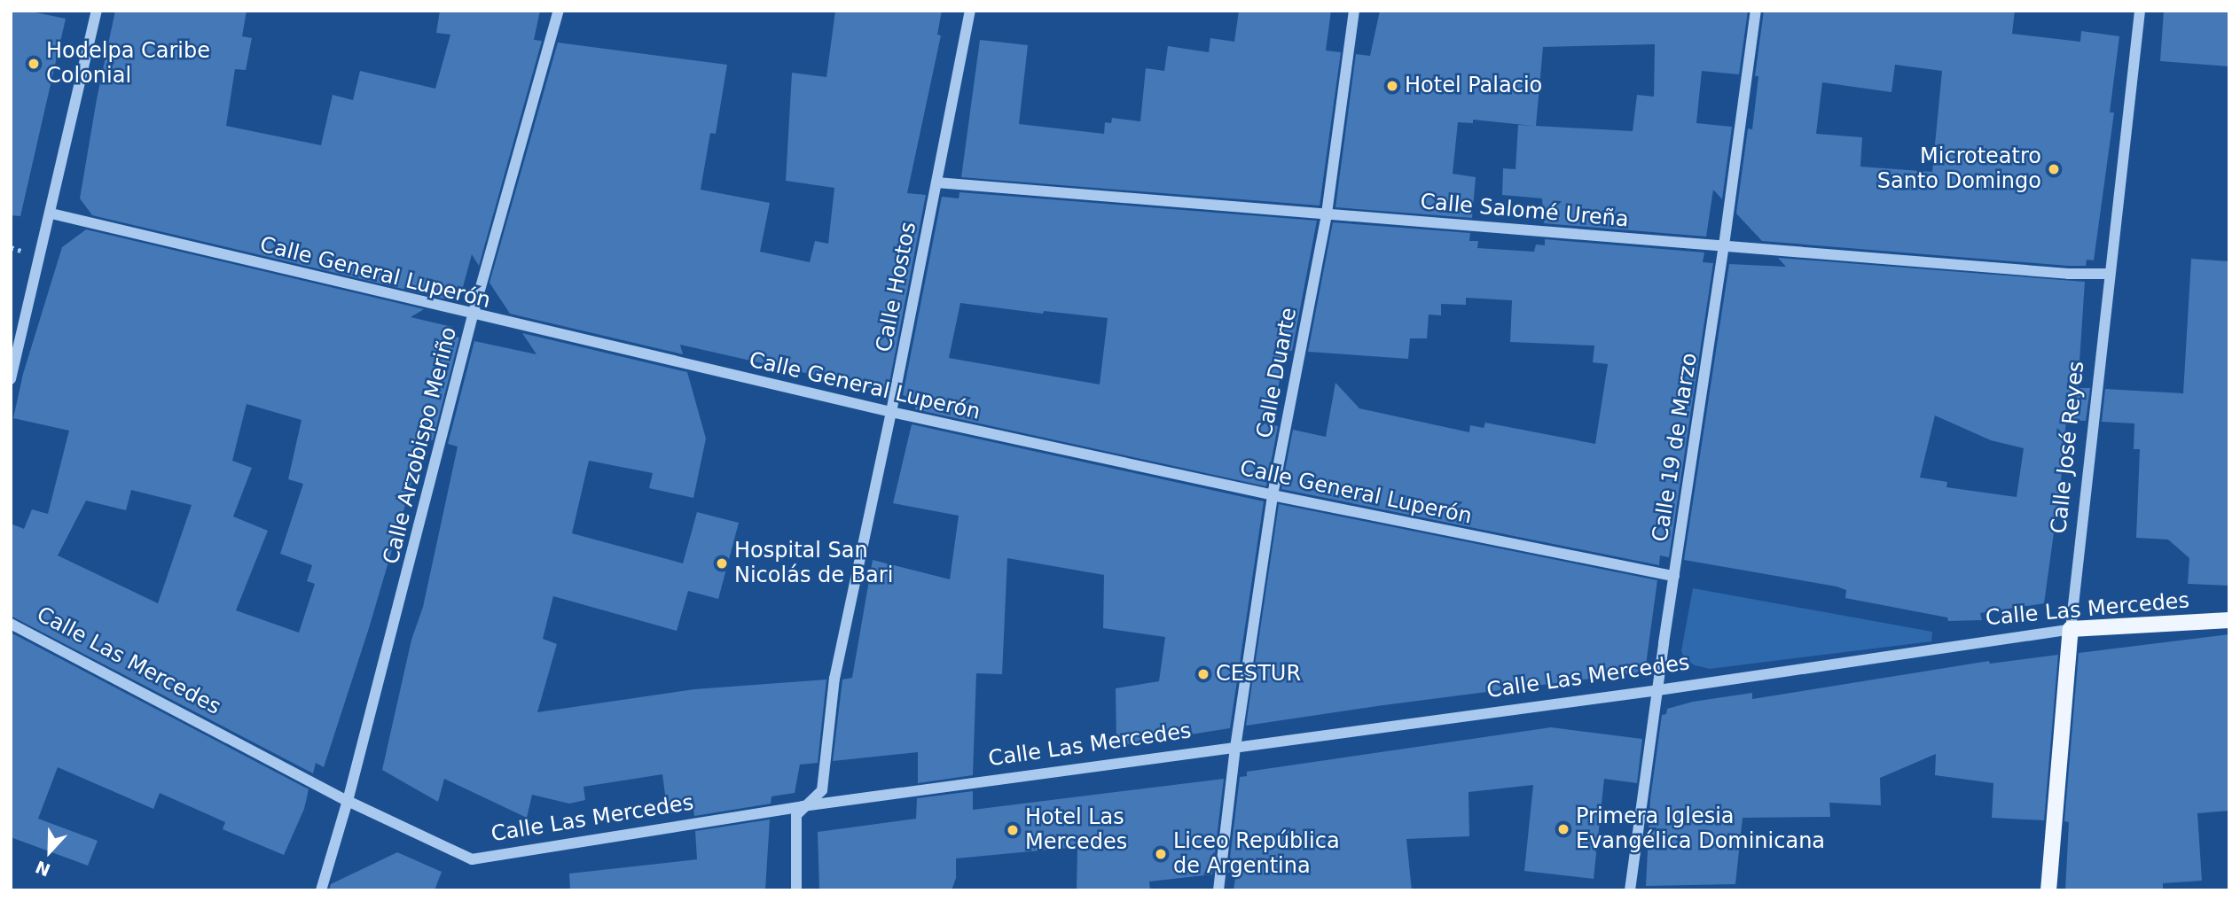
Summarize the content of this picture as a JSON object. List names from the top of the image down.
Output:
{
  "streets": {
    "main road": ["Calle José Reyes", "Calle Las Mercedes"],
    "street": [
      "Calle Salomé Ureña",
      "Calle General Luperón",
      "Calle Hostos",
      "Calle Duarte",
      "Calle Arzobispo Meriño",
      "Calle 19 de Marzo"
    ]
  },
  "crossings": [
    ["Calle Salomé Ureña", "Calle Hostos"],
    ["Calle Salomé Ureña", "Calle Duarte"],
    ["Calle Salomé Ureña", "Calle 19 de Marzo"],
    ["Calle Salomé Ureña", "Calle José Reyes"],
    ["Calle General Luperón", "Calle Hostos"],
    ["Calle General Luperón", "Calle Duarte"],
    ["Calle General Luperón", "Calle Arzobispo Meriño"],
    ["Calle General Luperón", "Calle 19 de Marzo"],
    ["Calle Hostos", "Calle Las Mercedes"],
    ["Calle Duarte", "Calle Las Mercedes"],
    ["Calle Arzobispo Meriño", "Calle Las Mercedes"],
    ["Calle 19 de Marzo", "Calle Las Mercedes"],
    ["Calle José Reyes", "Calle Las Mercedes"]
  ],
  "places": [
    "Hodelpa Caribe Colonial",
    "Hotel Palacio",
    "Microteatro Santo Domingo",
    "Hospital San Nicolás de Bari",
    "CESTUR",
    "Primera Iglesia Evangélica Dominicana",
    "Hotel Las Mercedes",
    "Liceo República de Argentina"
  ],
  "north": "bottom"
}
